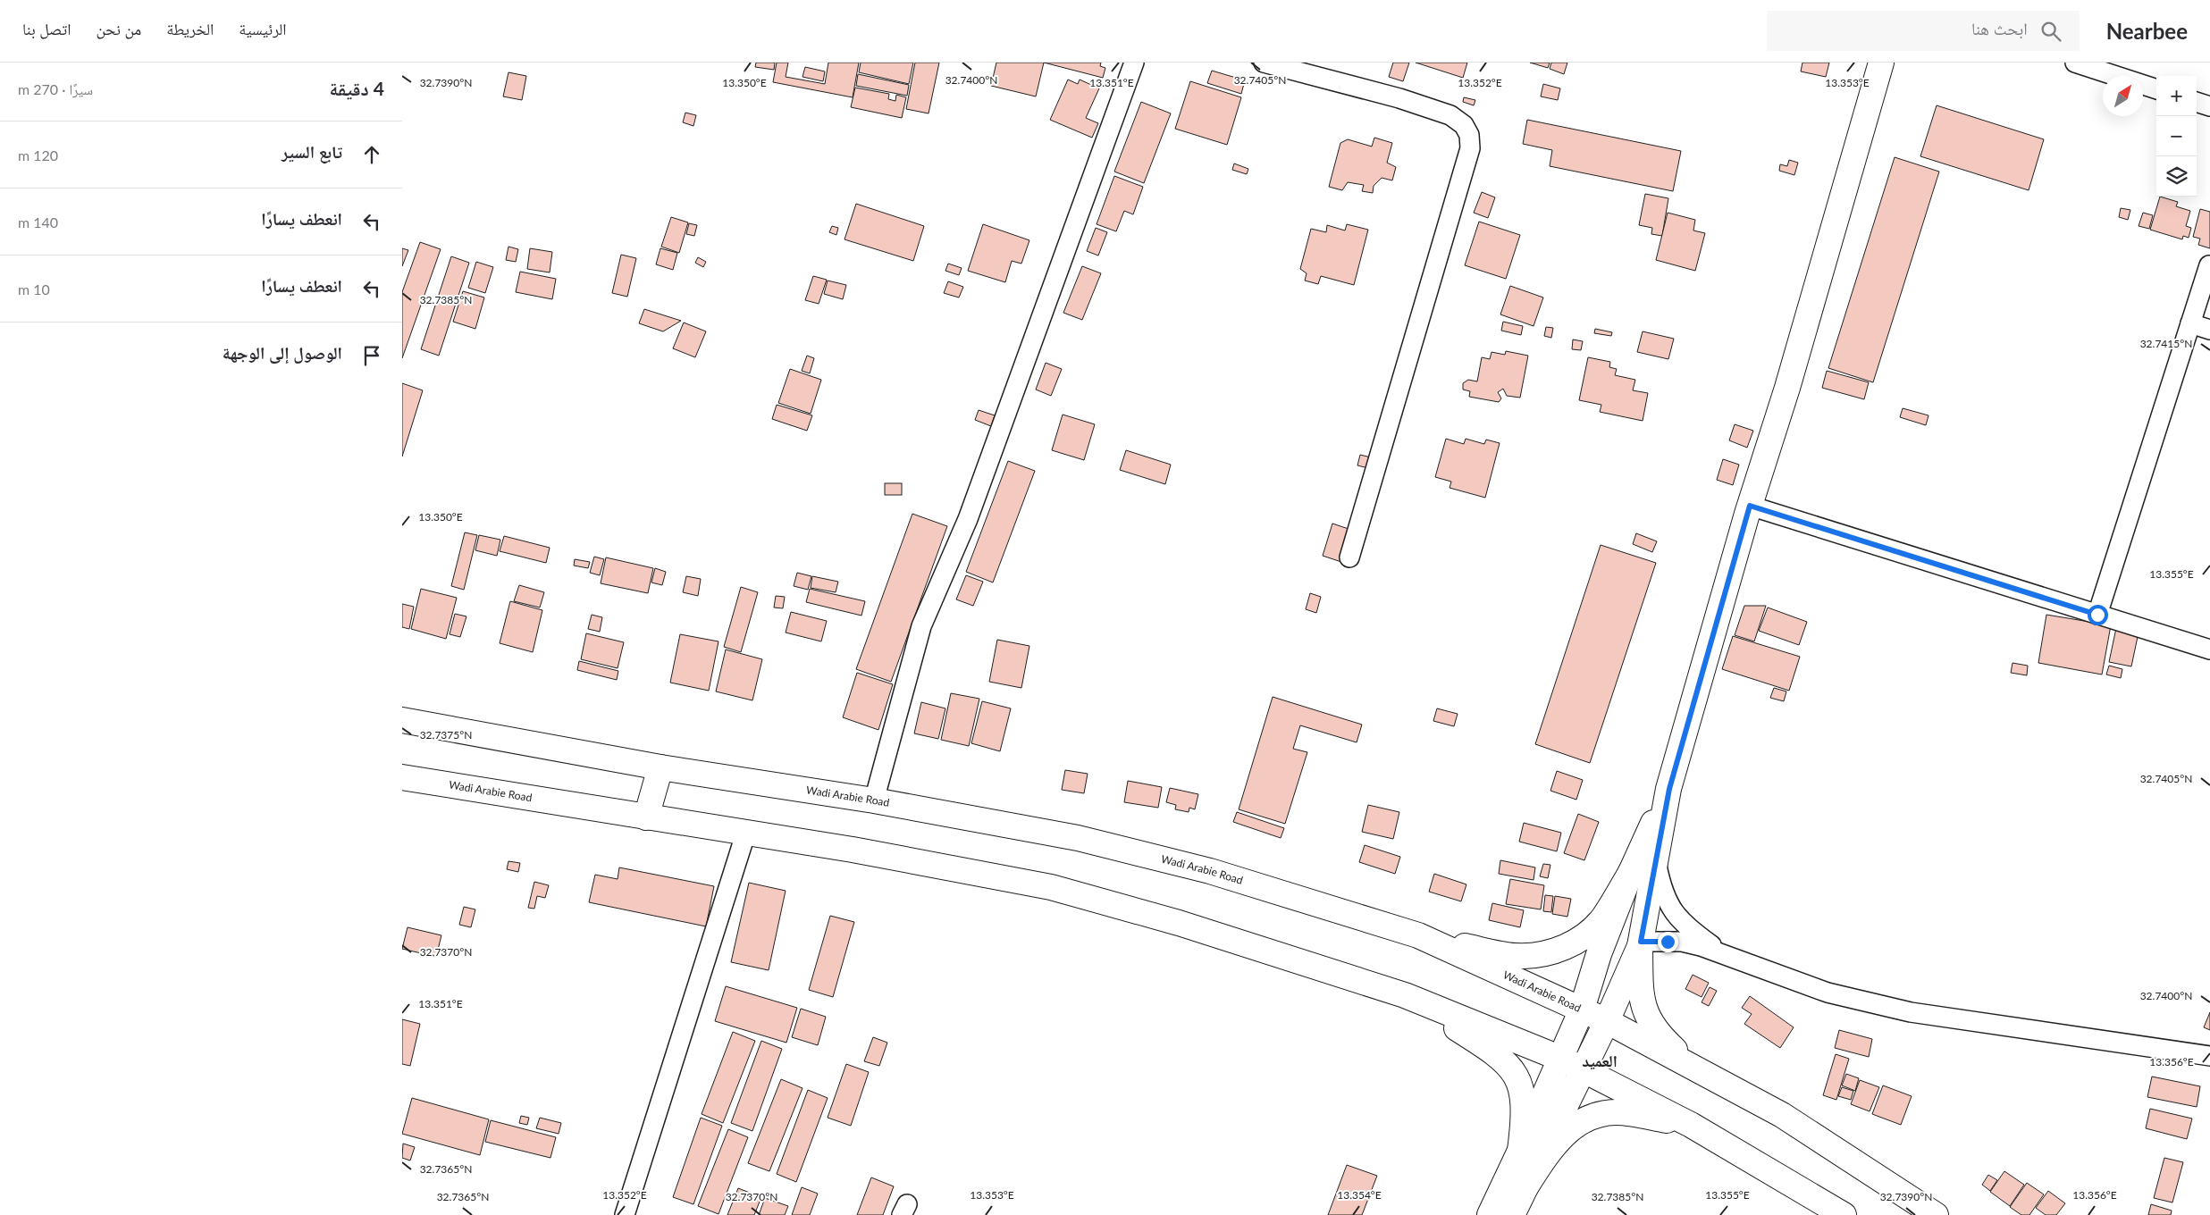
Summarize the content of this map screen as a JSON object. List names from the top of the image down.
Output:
{
  "streets": {
    "main road": ["Wadi Arabie Road"]
  },
  "districts": ["العميد"],
  "north": "top right",
  "page": {
    "header": "Nearbee",
    "search": "ابحث هنا",
    "nav": [
      "الرئيسية",
      "الخريطة",
      "من نحن",
      "اتصل بنا"
    ],
    "heading": ["4 دقيقة", "سيرًا · 270 m"],
    "map_buttons": ["+", "−"],
    "list": [
      ["تابع السير", "120 m"],
      ["انعطف يسارًا", "140 m"],
      ["انعطف يسارًا", "10 m"],
      "الوصول إلى الوجهة"
    ]
  },
  "coordinates": [
    "32.7400°N",
    "32.7405°N",
    "32.7390°N",
    "13.350°E",
    "13.351°E",
    "13.352°E",
    "13.353°E",
    "32.7385°N",
    "32.7415°N",
    "13.355°E",
    "32.7375°N",
    "32.7370°N",
    "13.356°E",
    "32.7365°N",
    "13.354°E"
  ]
}
